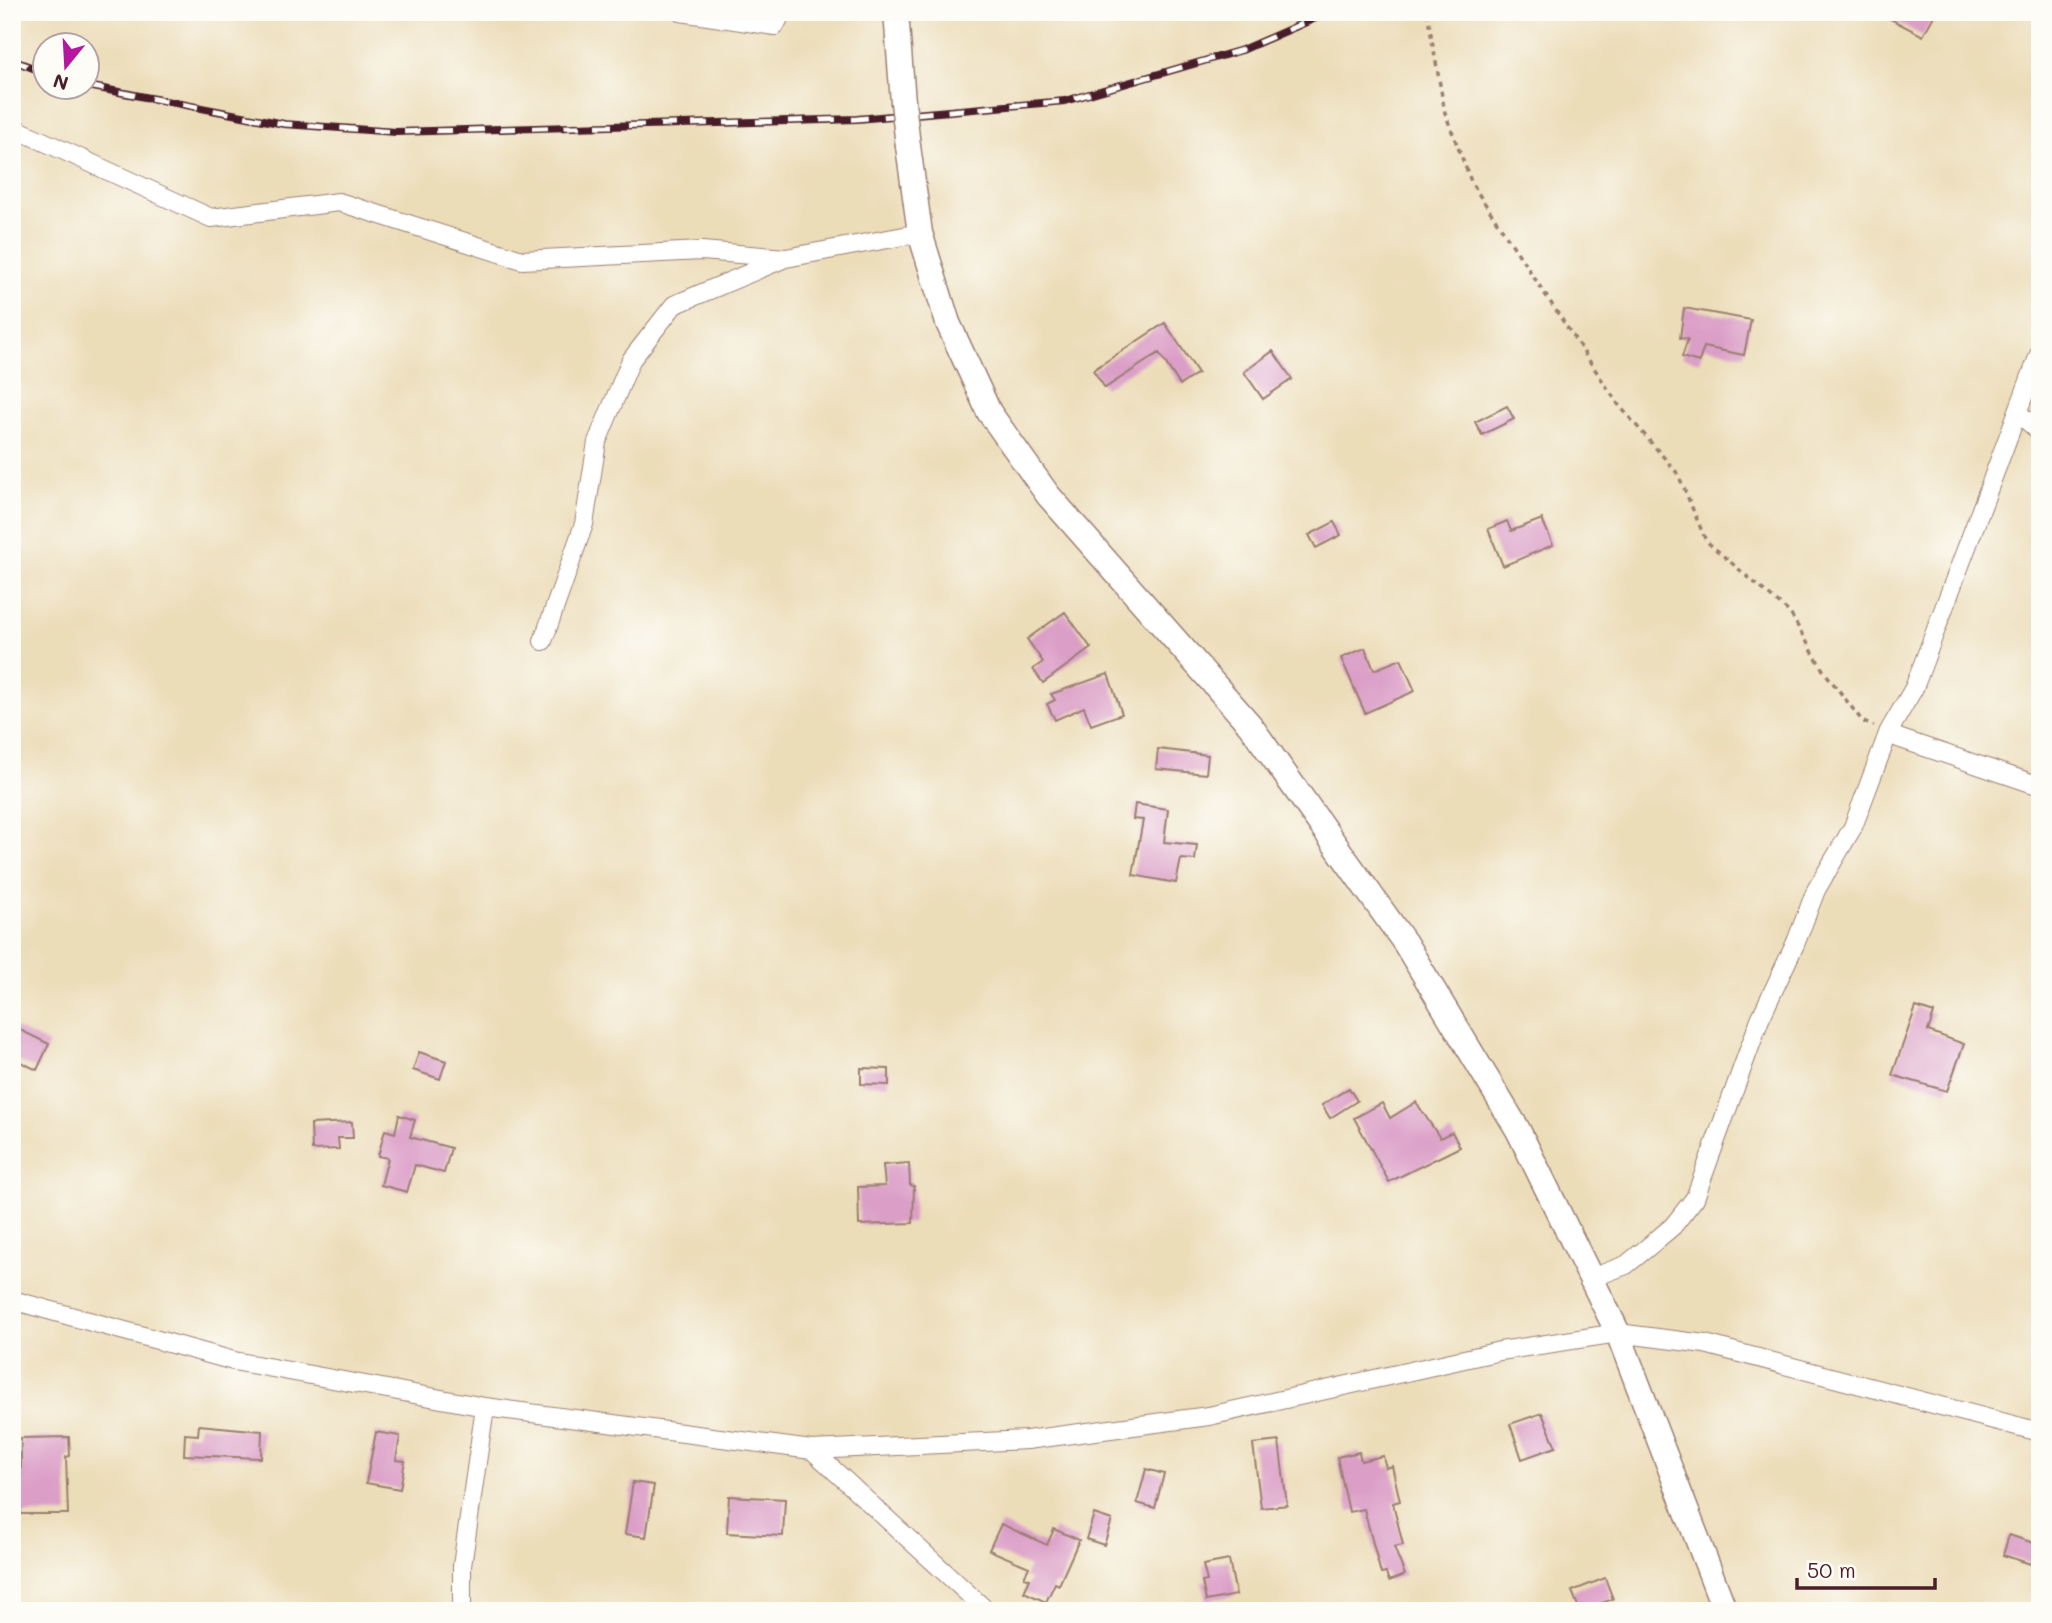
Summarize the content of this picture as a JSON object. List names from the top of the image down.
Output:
{
  "scale_bar": "50 m",
  "north": "bottom"
}
